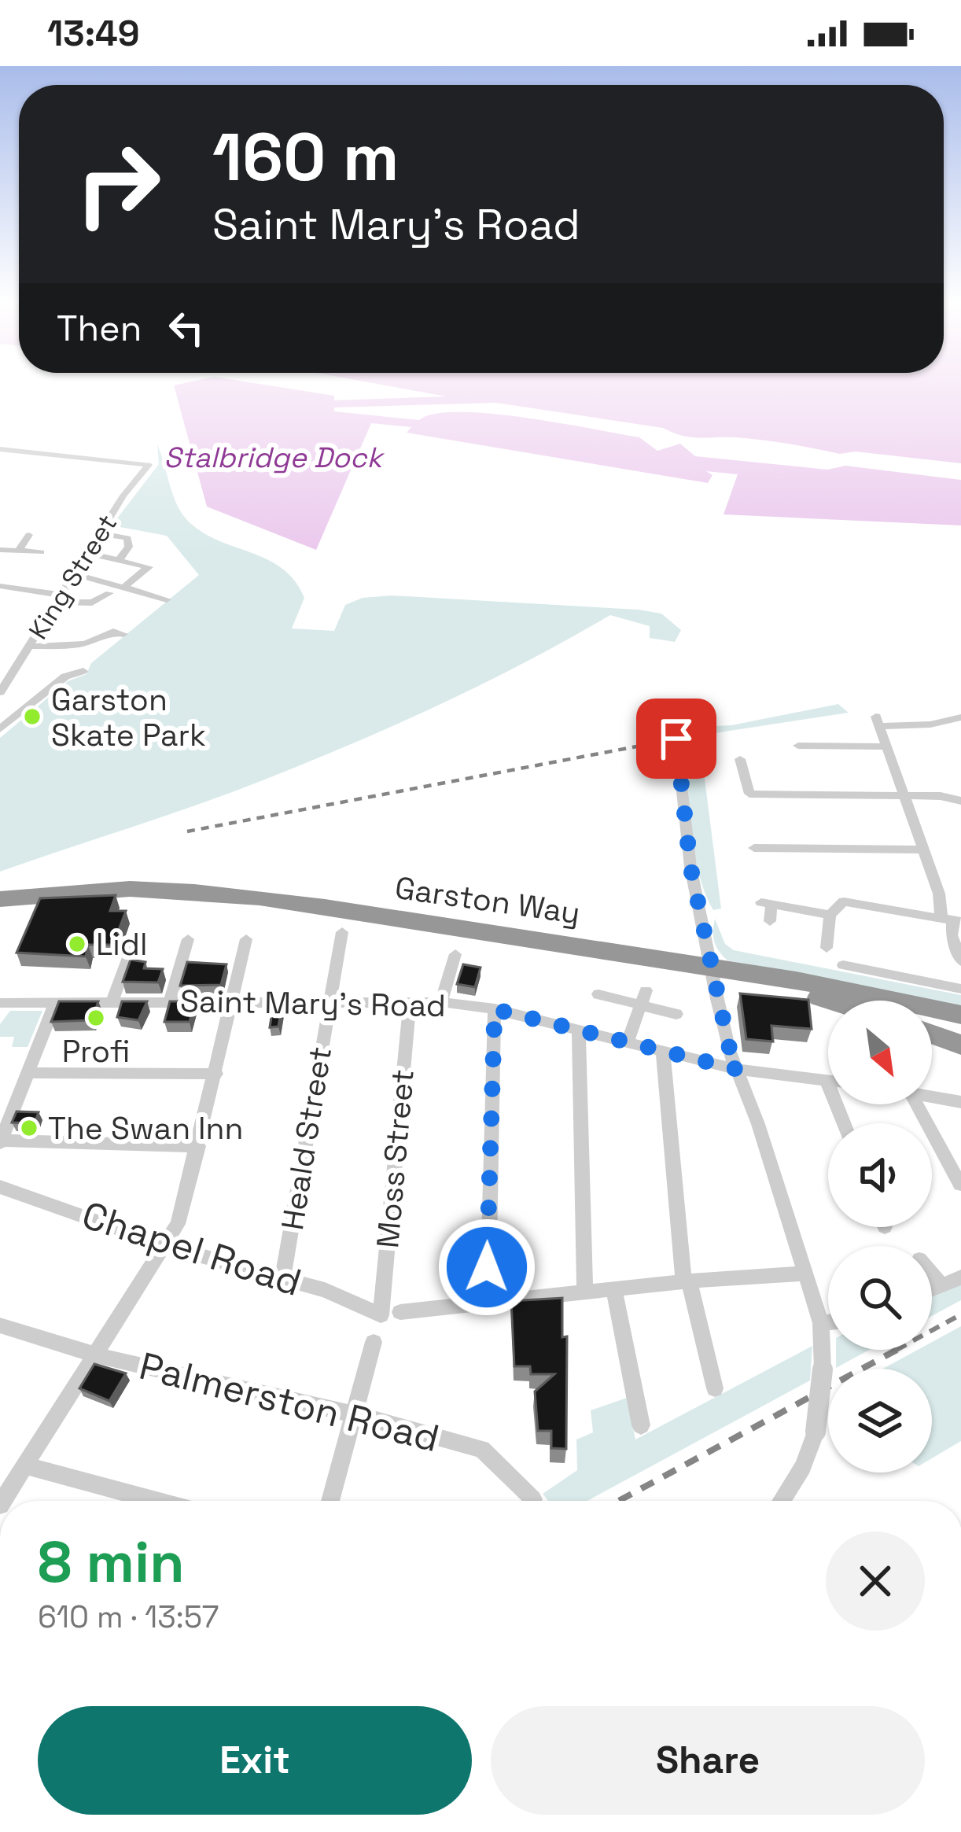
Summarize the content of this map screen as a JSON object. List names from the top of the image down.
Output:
{
  "streets": {
    "highway": ["Garston Way"],
    "street": [
      "King Street",
      "Saint Mary's Road",
      "Heald Street",
      "Moss Street",
      "Chapel Road",
      "Palmerston Road"
    ]
  },
  "crossings": [
    ["Saint Mary's Road", "Heald Street"],
    ["Saint Mary's Road", "Moss Street"],
    ["Heald Street", "Chapel Road"],
    ["Moss Street", "Chapel Road"]
  ],
  "water": ["Stalbridge Dock"],
  "places": [
    "Garston Skate Park",
    "Lidl",
    "Profi",
    "The Swan Inn"
  ],
  "north": "bottom right",
  "page": {
    "status": "13:49",
    "turn": ["160 m", "Saint Mary's Road"],
    "then": "Then",
    "heading": ["8 min", "610 m · 13:57"],
    "buttons": ["Exit", "Share"]
  }
}
